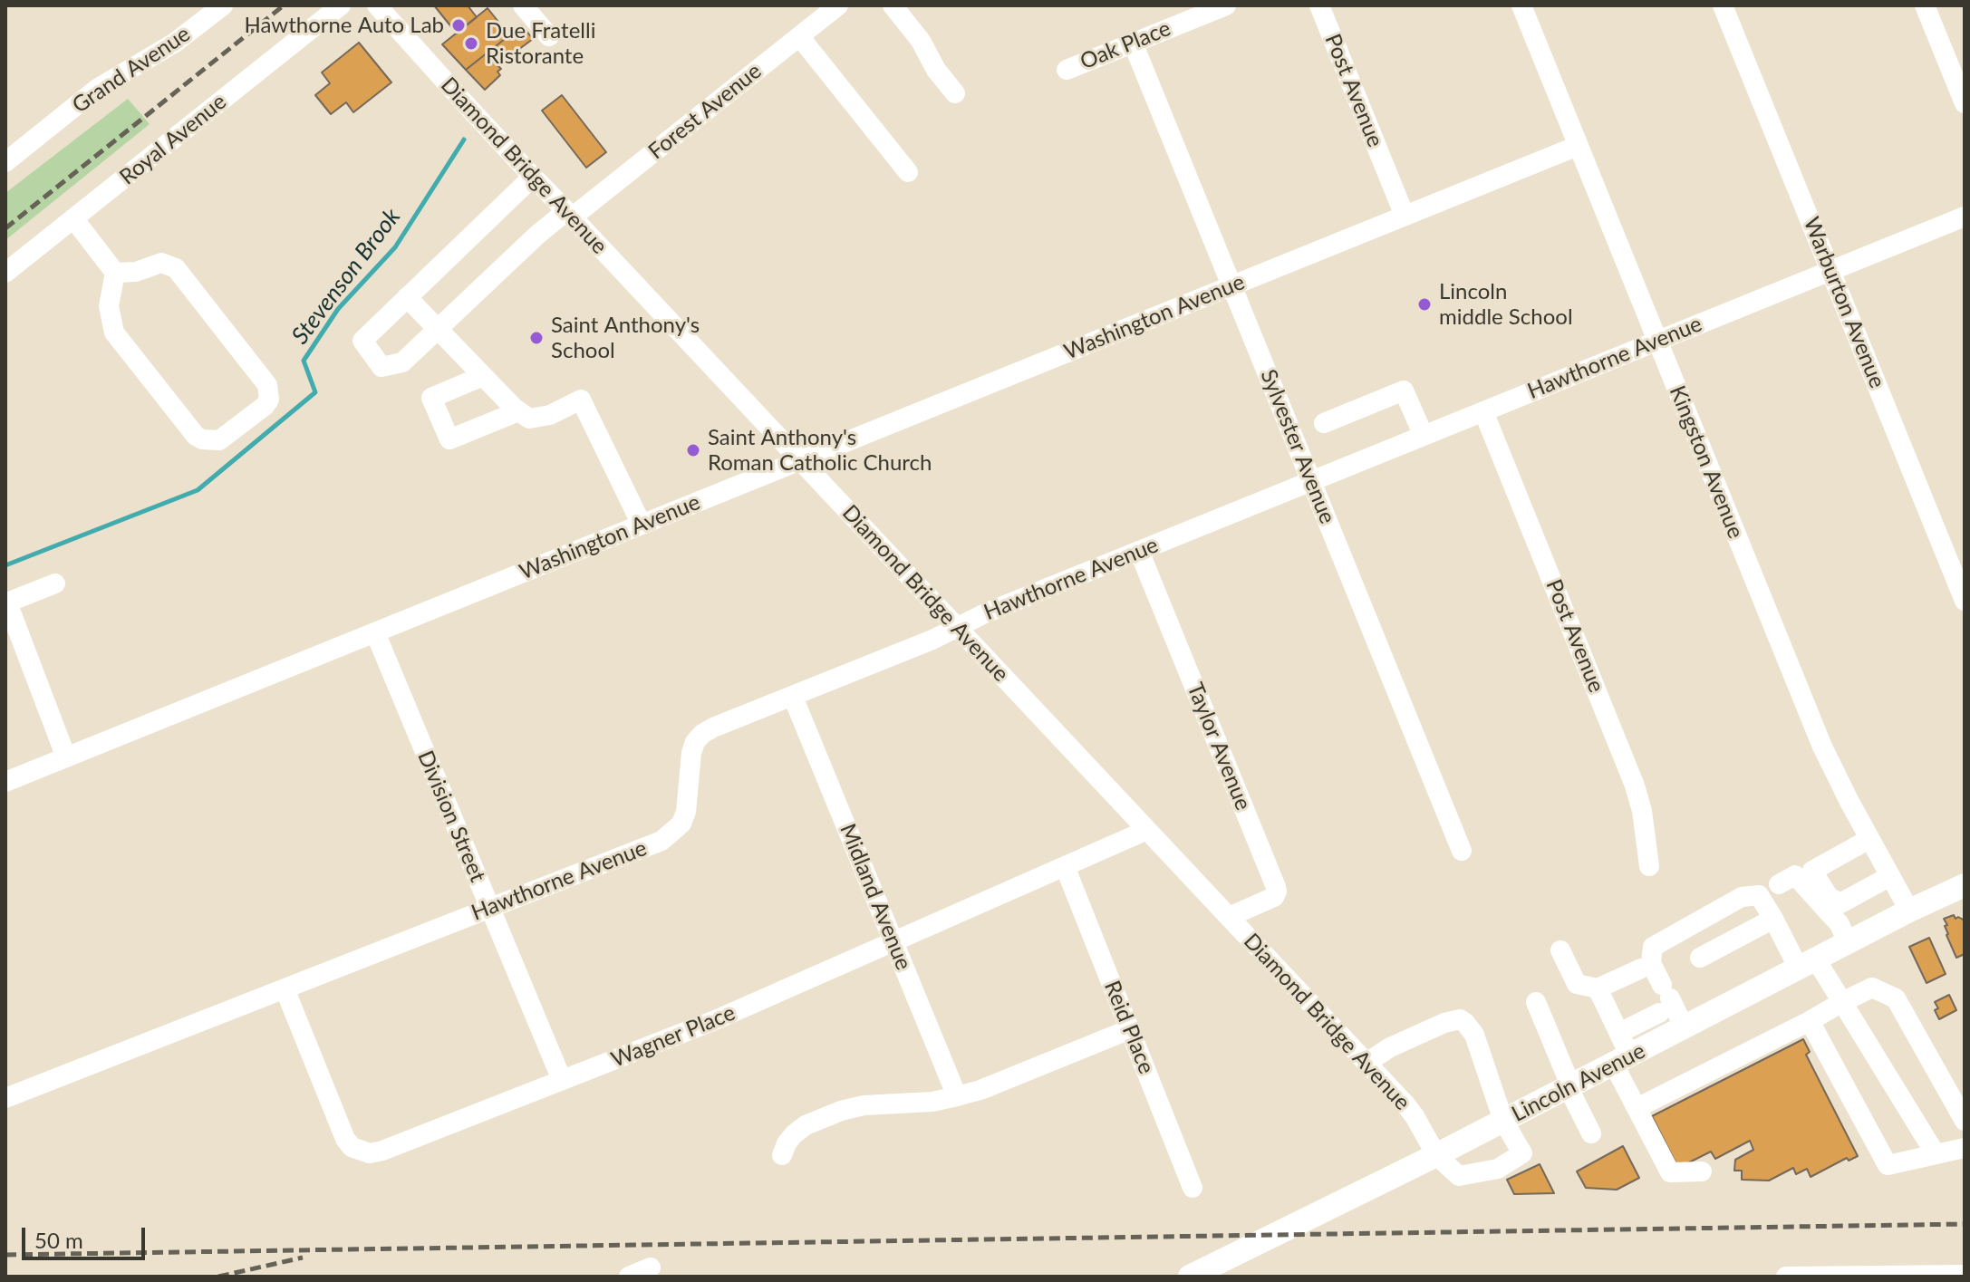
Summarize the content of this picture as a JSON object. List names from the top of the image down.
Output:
{
  "streets": {
    "main road": ["Lincoln Avenue"],
    "street": [
      "Oak Place",
      "Grand Avenue",
      "Post Avenue",
      "Forest Avenue",
      "Royal Avenue",
      "Diamond Bridge Avenue",
      "Warburton Avenue",
      "Washington Avenue",
      "Hawthorne Avenue",
      "Sylvester Avenue",
      "Kingston Avenue",
      "Taylor Avenue",
      "Division Street",
      "Midland Avenue",
      "Reid Place",
      "Wagner Place"
    ]
  },
  "crossings": [
    ["Oak Place", "Sylvester Avenue"],
    ["Post Avenue", "Washington Avenue"],
    ["Post Avenue", "Hawthorne Avenue"],
    ["Forest Avenue", "Diamond Bridge Avenue"],
    ["Diamond Bridge Avenue", "Washington Avenue"],
    ["Diamond Bridge Avenue", "Hawthorne Avenue"],
    ["Diamond Bridge Avenue", "Taylor Avenue"],
    ["Diamond Bridge Avenue", "Wagner Place"],
    ["Diamond Bridge Avenue", "Lincoln Avenue"],
    ["Warburton Avenue", "Hawthorne Avenue"],
    ["Washington Avenue", "Sylvester Avenue"],
    ["Washington Avenue", "Kingston Avenue"],
    ["Washington Avenue", "Division Street"],
    ["Hawthorne Avenue", "Sylvester Avenue"],
    ["Hawthorne Avenue", "Kingston Avenue"],
    ["Hawthorne Avenue", "Taylor Avenue"],
    ["Hawthorne Avenue", "Division Street"],
    ["Hawthorne Avenue", "Midland Avenue"],
    ["Hawthorne Avenue", "Wagner Place"],
    ["Kingston Avenue", "Lincoln Avenue"],
    ["Division Street", "Wagner Place"],
    ["Midland Avenue", "Wagner Place"],
    ["Reid Place", "Wagner Place"]
  ],
  "water": ["Stevenson Brook"],
  "places": [
    "Hawthorne Auto Lab",
    "Due Fratelli Ristorante",
    "Lincoln middle School",
    "Saint Anthony's School",
    "Saint Anthony's Roman Catholic Church"
  ],
  "scale_bar": "50 m"
}
